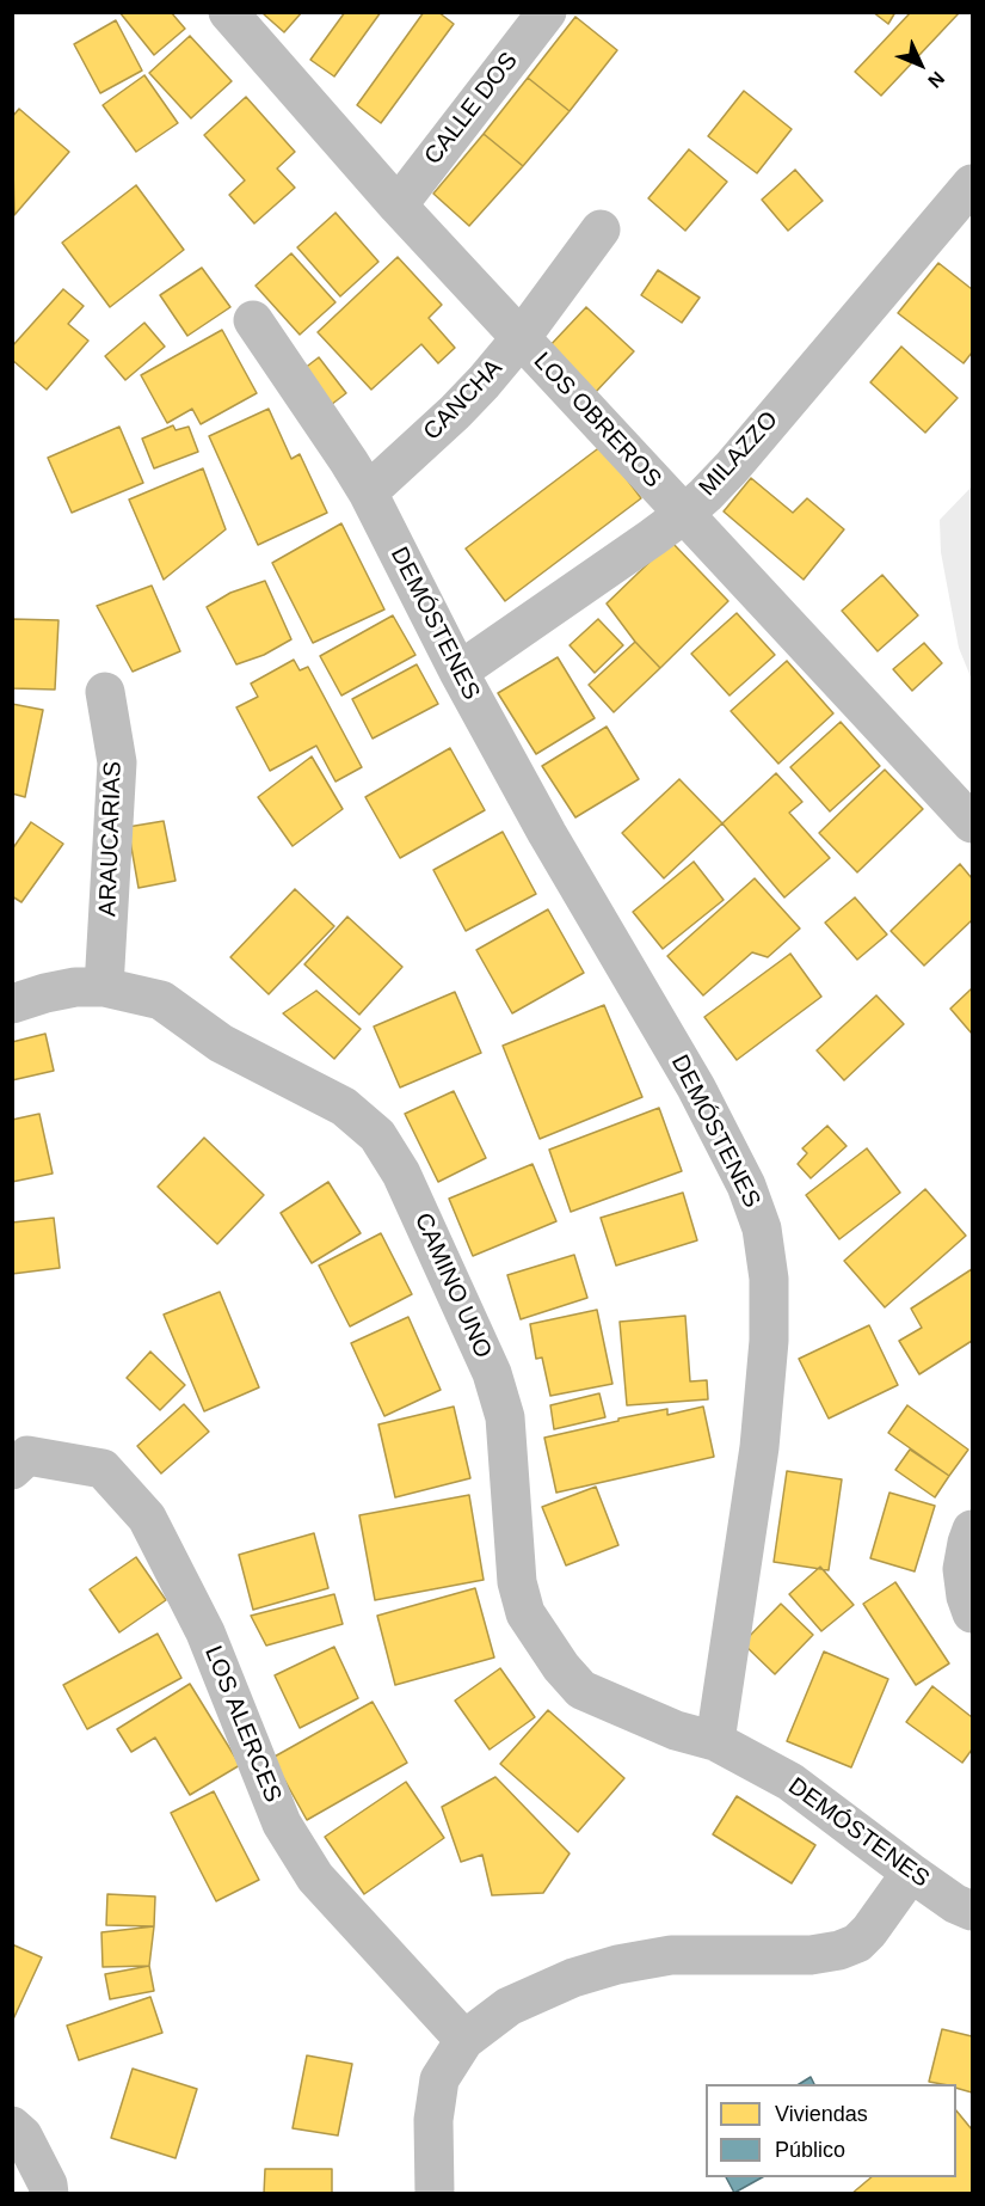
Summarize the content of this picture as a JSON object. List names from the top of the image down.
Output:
{
  "streets": {
    "street": [
      "CALLE DOS",
      "CANCHA",
      "LOS OBREROS",
      "MILAZZO",
      "DEMÓSTENES",
      "ARAUCARIAS",
      "CAMINO UNO",
      "LOS ALERCES"
    ]
  },
  "crossings": [
    ["CALLE DOS", "LOS OBREROS"],
    ["CANCHA", "LOS OBREROS"],
    ["CANCHA", "DEMÓSTENES"],
    ["LOS OBREROS", "MILAZZO"],
    ["MILAZZO", "DEMÓSTENES"],
    ["DEMÓSTENES", "CAMINO UNO"],
    ["ARAUCARIAS", "CAMINO UNO"]
  ],
  "legend": ["Viviendas", "Público"],
  "north": "bottom right"
}
